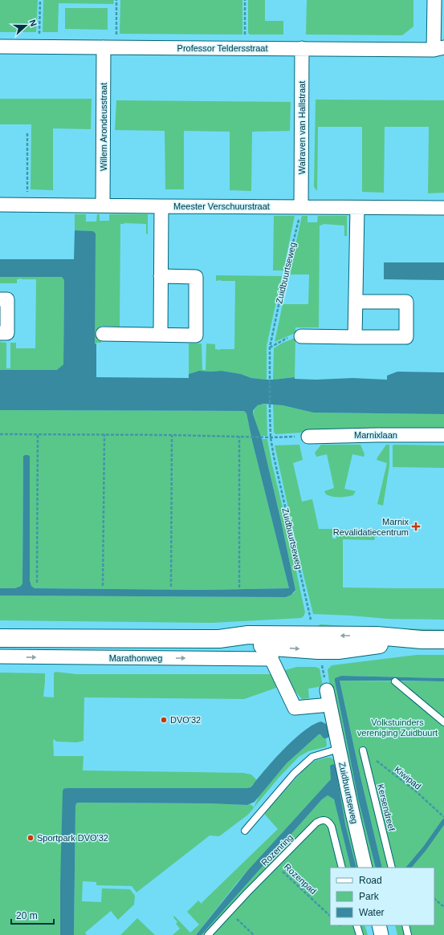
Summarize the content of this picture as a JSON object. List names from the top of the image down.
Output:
{
  "streets": {
    "main road": ["Marathonweg"],
    "street": [
      "Professor Teldersstraat",
      "Willem Arondeusstraat",
      "Walraven van Hallstraat",
      "Meester Verschuurstraat",
      "Zuidbuurtseweg",
      "Marnixlaan"
    ],
    "lane": ["Kersendreef", "Rozenring"],
    "path": ["Kiwipad", "Rozenpad"]
  },
  "crossings": [
    ["Professor Teldersstraat", "Willem Arondeusstraat"],
    ["Professor Teldersstraat", "Walraven van Hallstraat"],
    ["Willem Arondeusstraat", "Meester Verschuurstraat"],
    ["Walraven van Hallstraat", "Meester Verschuurstraat"],
    ["Walraven van Hallstraat", "Zuidbuurtseweg"],
    ["Meester Verschuurstraat", "Zuidbuurtseweg"],
    ["Zuidbuurtseweg", "Marathonweg"],
    ["Kiwipad", "Kersendreef"],
    ["Rozenring", "Rozenpad"]
  ],
  "parks": ["Volkstuinders vereniging Zuidbuurt"],
  "places": {
    "health": ["Marnix Revalidatiecentrum"],
    "other": ["DVO'32", "Sportpark DVO'32"]
  },
  "legend": ["Road", "Park", "Water"],
  "scale_bar": "20 m",
  "north": "right"
}
